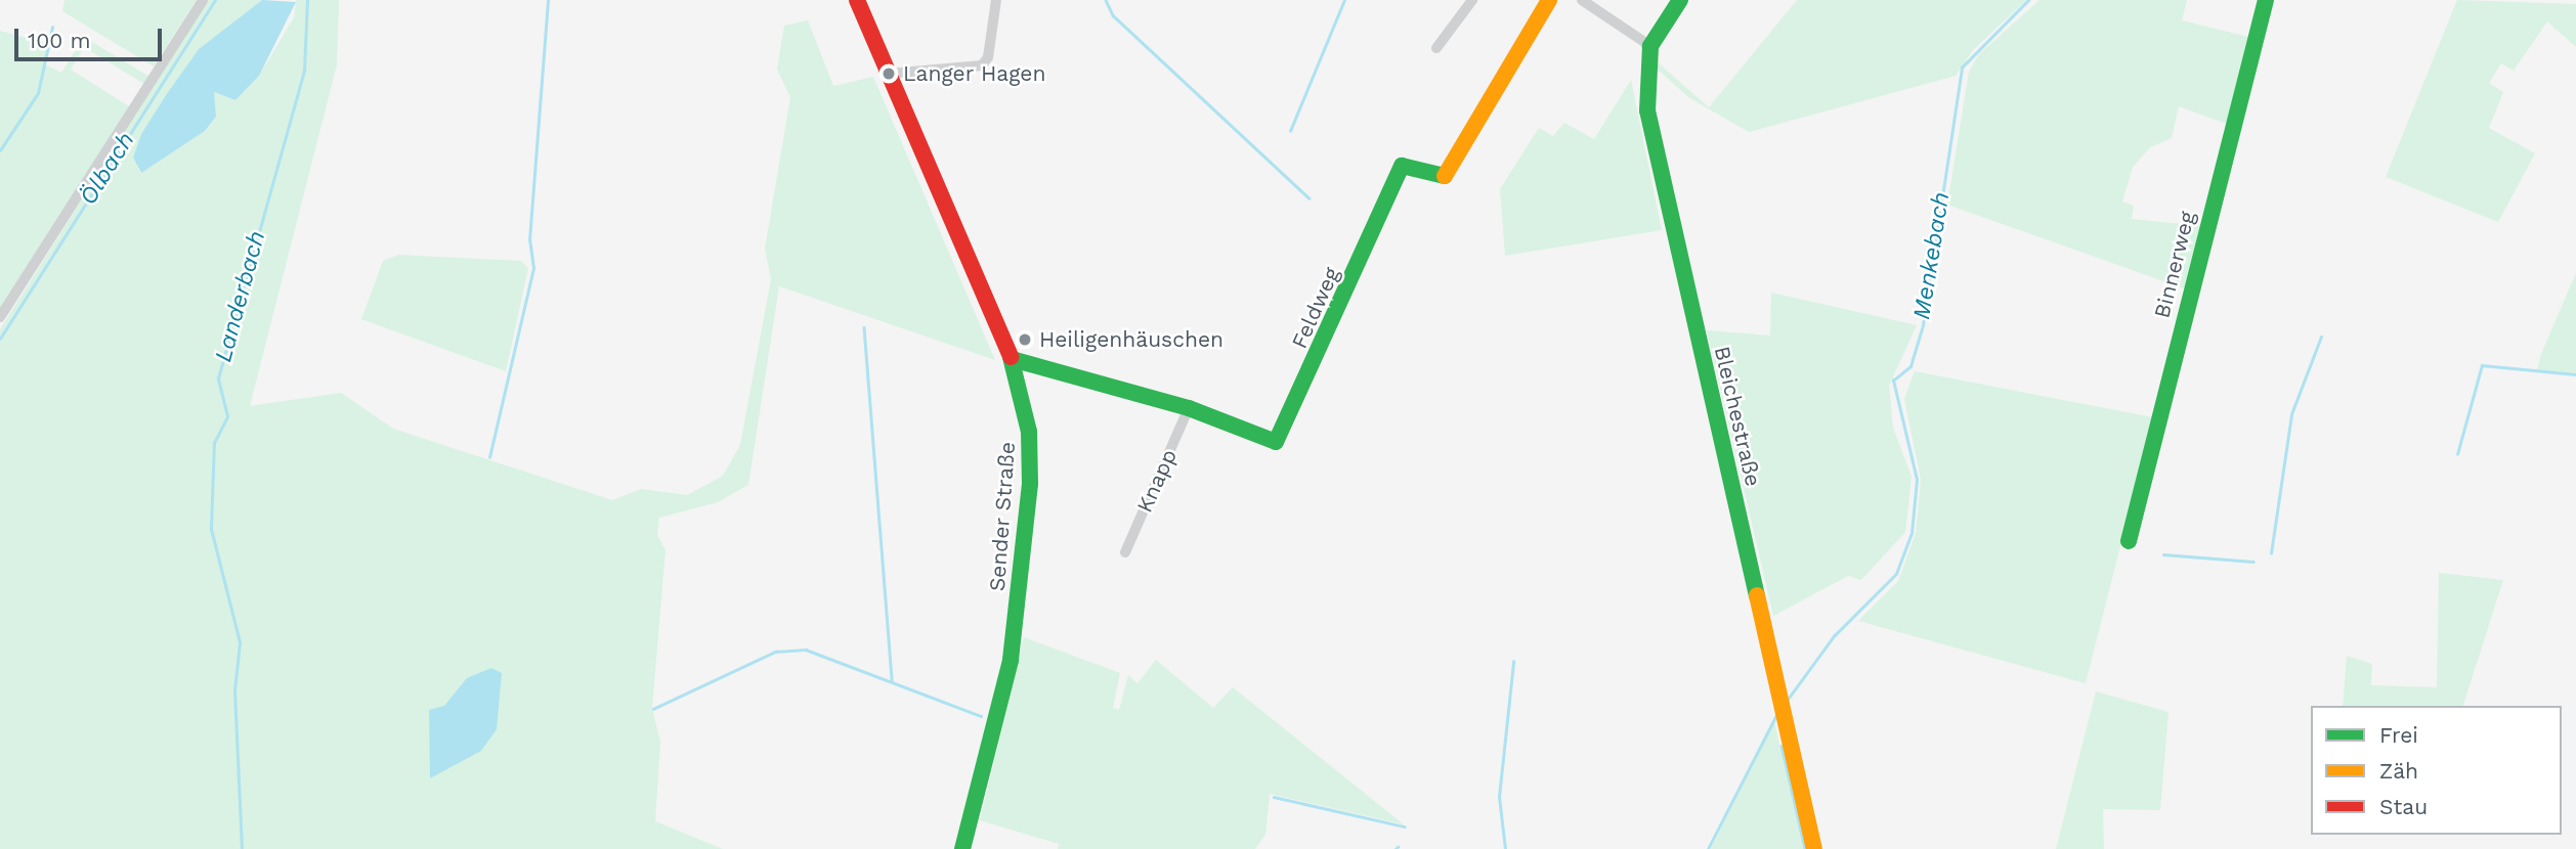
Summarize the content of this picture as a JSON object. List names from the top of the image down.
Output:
{
  "streets": {
    "street": [
      "Binnerweg",
      "Feldweg",
      "Bleichestraße",
      "Knapp",
      "Sender Straße"
    ]
  },
  "crossings": [
    ["Feldweg", "Knapp"],
    ["Feldweg", "Sender Straße"]
  ],
  "water": ["Ölbach", "Menkebach", "Landerbach"],
  "places": ["Langer Hagen", "Heiligenhäuschen"],
  "legend": ["Frei", "Zäh", "Stau"],
  "scale_bar": "100 m"
}
